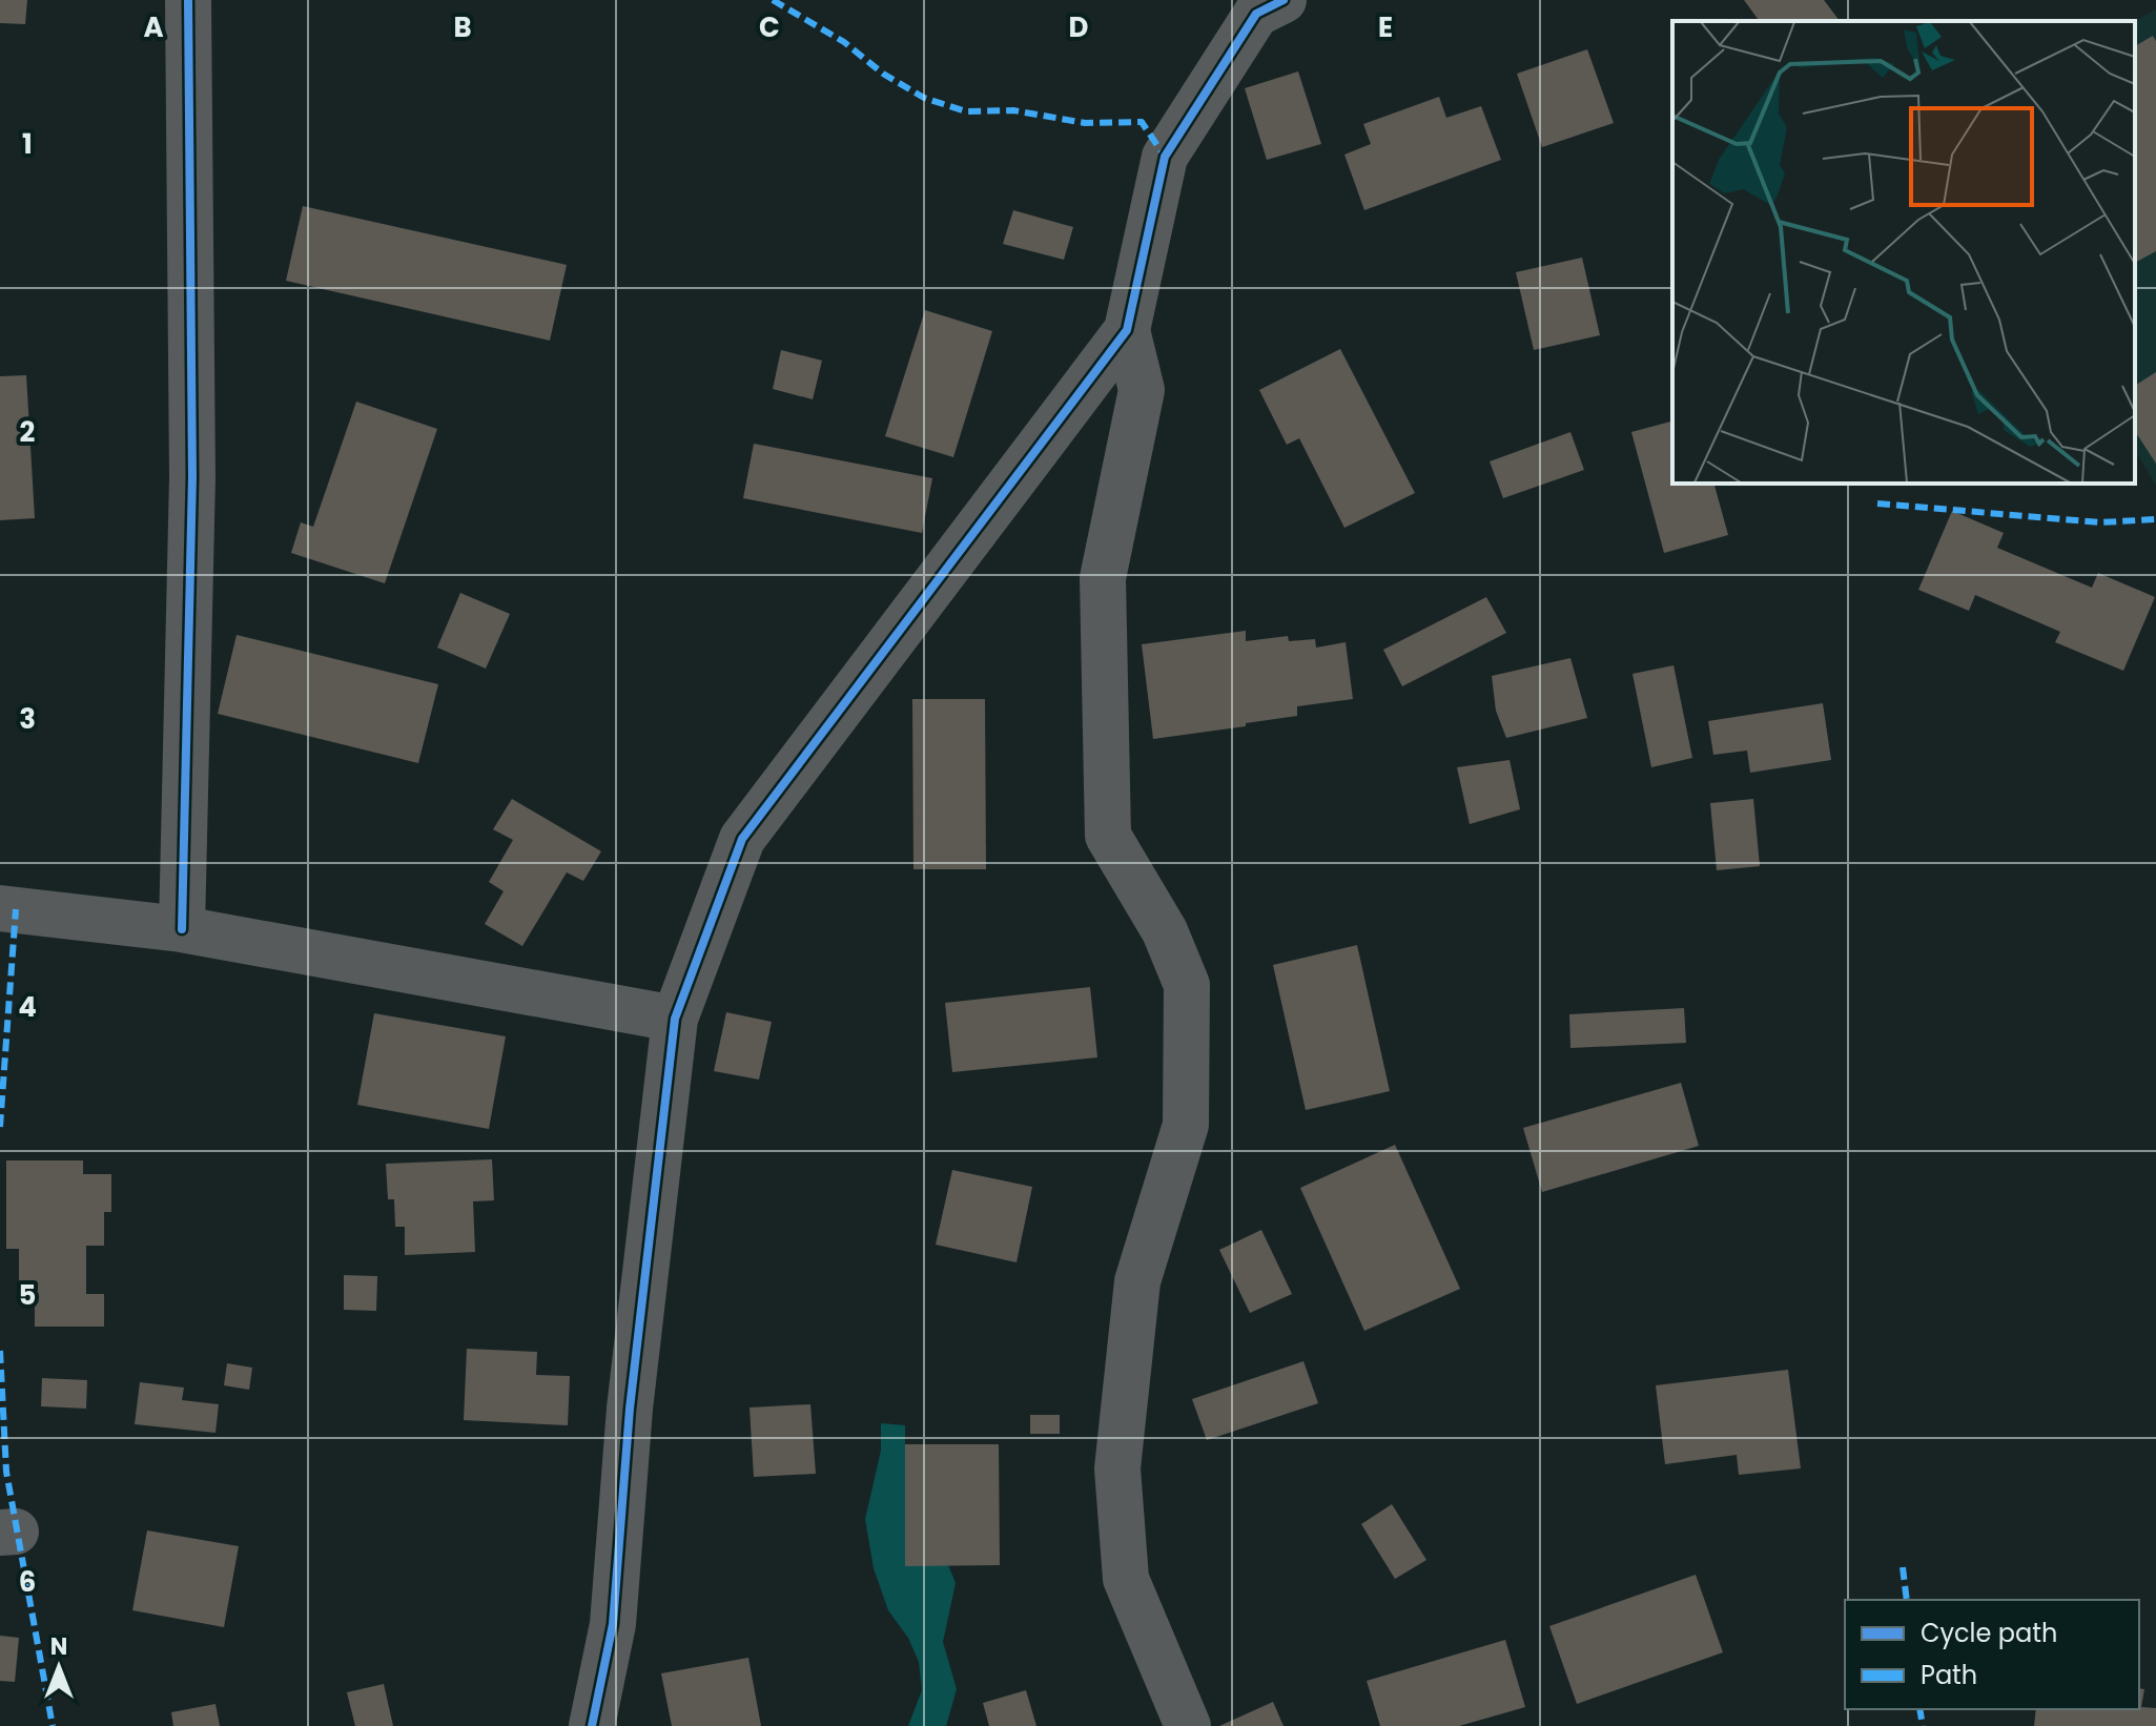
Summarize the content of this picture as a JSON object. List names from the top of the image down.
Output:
{
  "legend": ["Cycle path", "Path"],
  "north": "top",
  "grid": {
    "columns": [
      "A",
      "B",
      "C",
      "D",
      "E"
    ],
    "rows": [
      "1",
      "2",
      "3",
      "4",
      "5",
      "6"
    ]
  }
}
